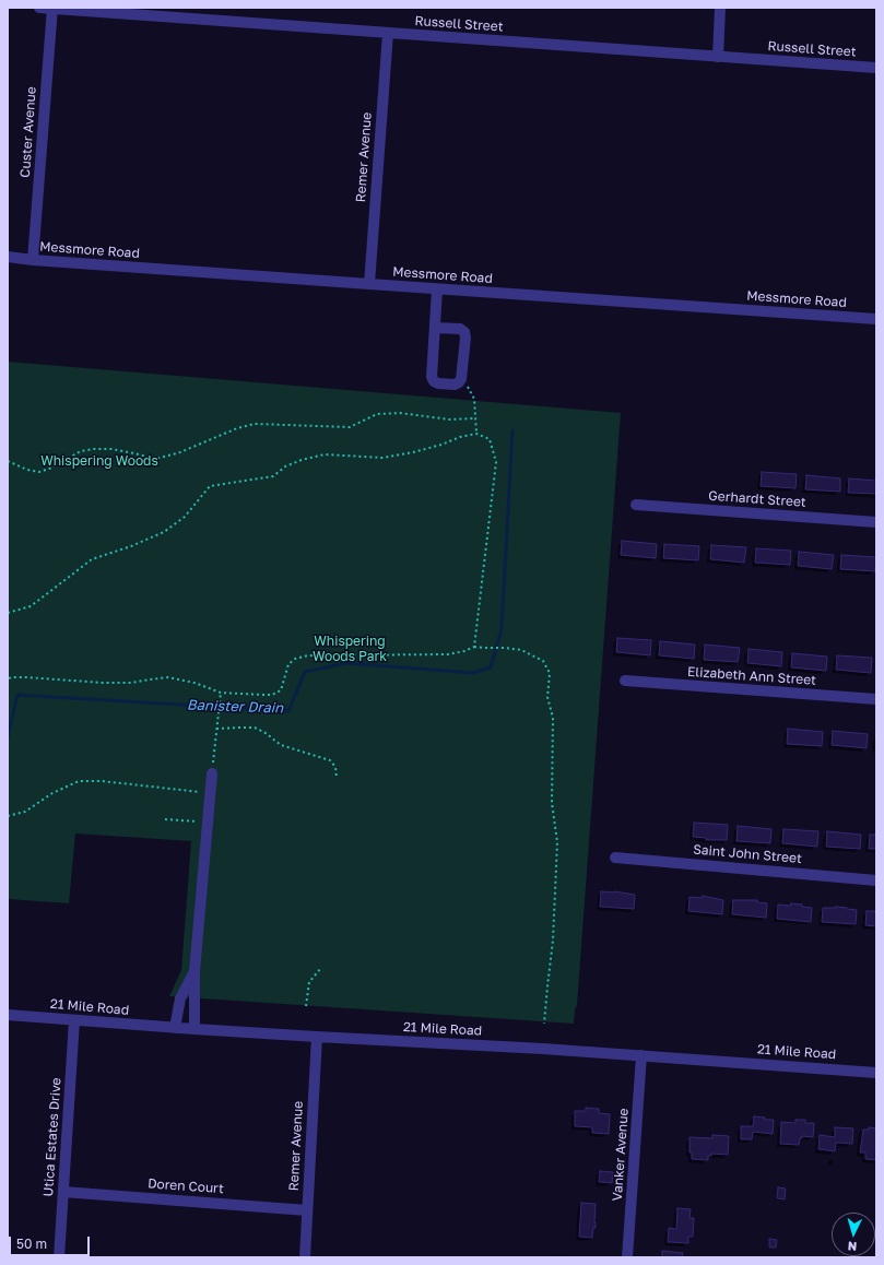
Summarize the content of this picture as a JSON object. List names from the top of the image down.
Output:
{
  "streets": {
    "street": [
      "Russell Street",
      "Custer Avenue",
      "Remer Avenue",
      "Messmore Road",
      "Gerhardt Street",
      "Elizabeth Ann Street",
      "Saint John Street",
      "21 Mile Road",
      "Utica Estates Drive",
      "Vanker Avenue",
      "Doren Court"
    ]
  },
  "crossings": [
    ["Russell Street", "Custer Avenue"],
    ["Russell Street", "Remer Avenue"],
    ["Custer Avenue", "Messmore Road"],
    ["Remer Avenue", "Messmore Road"],
    ["Remer Avenue", "21 Mile Road"],
    ["Remer Avenue", "Doren Court"],
    ["21 Mile Road", "Utica Estates Drive"],
    ["21 Mile Road", "Vanker Avenue"],
    ["Utica Estates Drive", "Doren Court"]
  ],
  "water": ["Banister Drain"],
  "parks": ["Whispering Woods", "Whispering Woods Park"],
  "scale_bar": "50 m",
  "north": "bottom"
}
